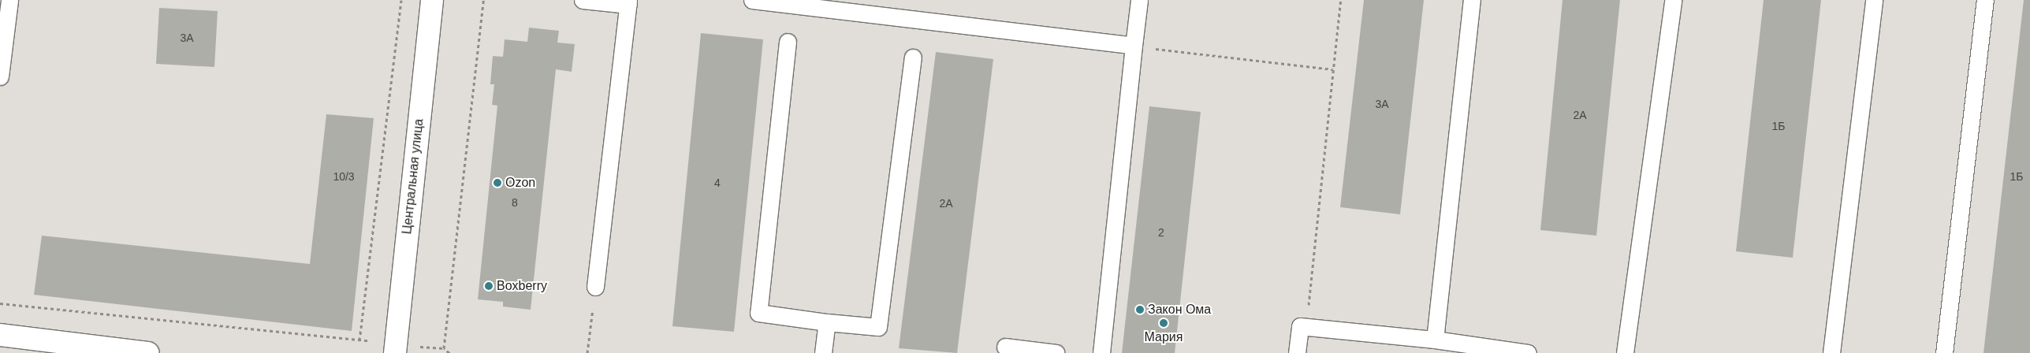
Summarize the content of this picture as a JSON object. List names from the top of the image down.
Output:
{
  "streets": {
    "street": ["Центральная улица"]
  },
  "places": [
    "Ozon",
    "Boxberry",
    "Закон Ома",
    "Мария"
  ],
  "house_numbers": [
    "3А",
    "3А",
    "2А",
    "1Б",
    "10/3",
    "1Б",
    "4",
    "8",
    "2А",
    "2"
  ]
}
